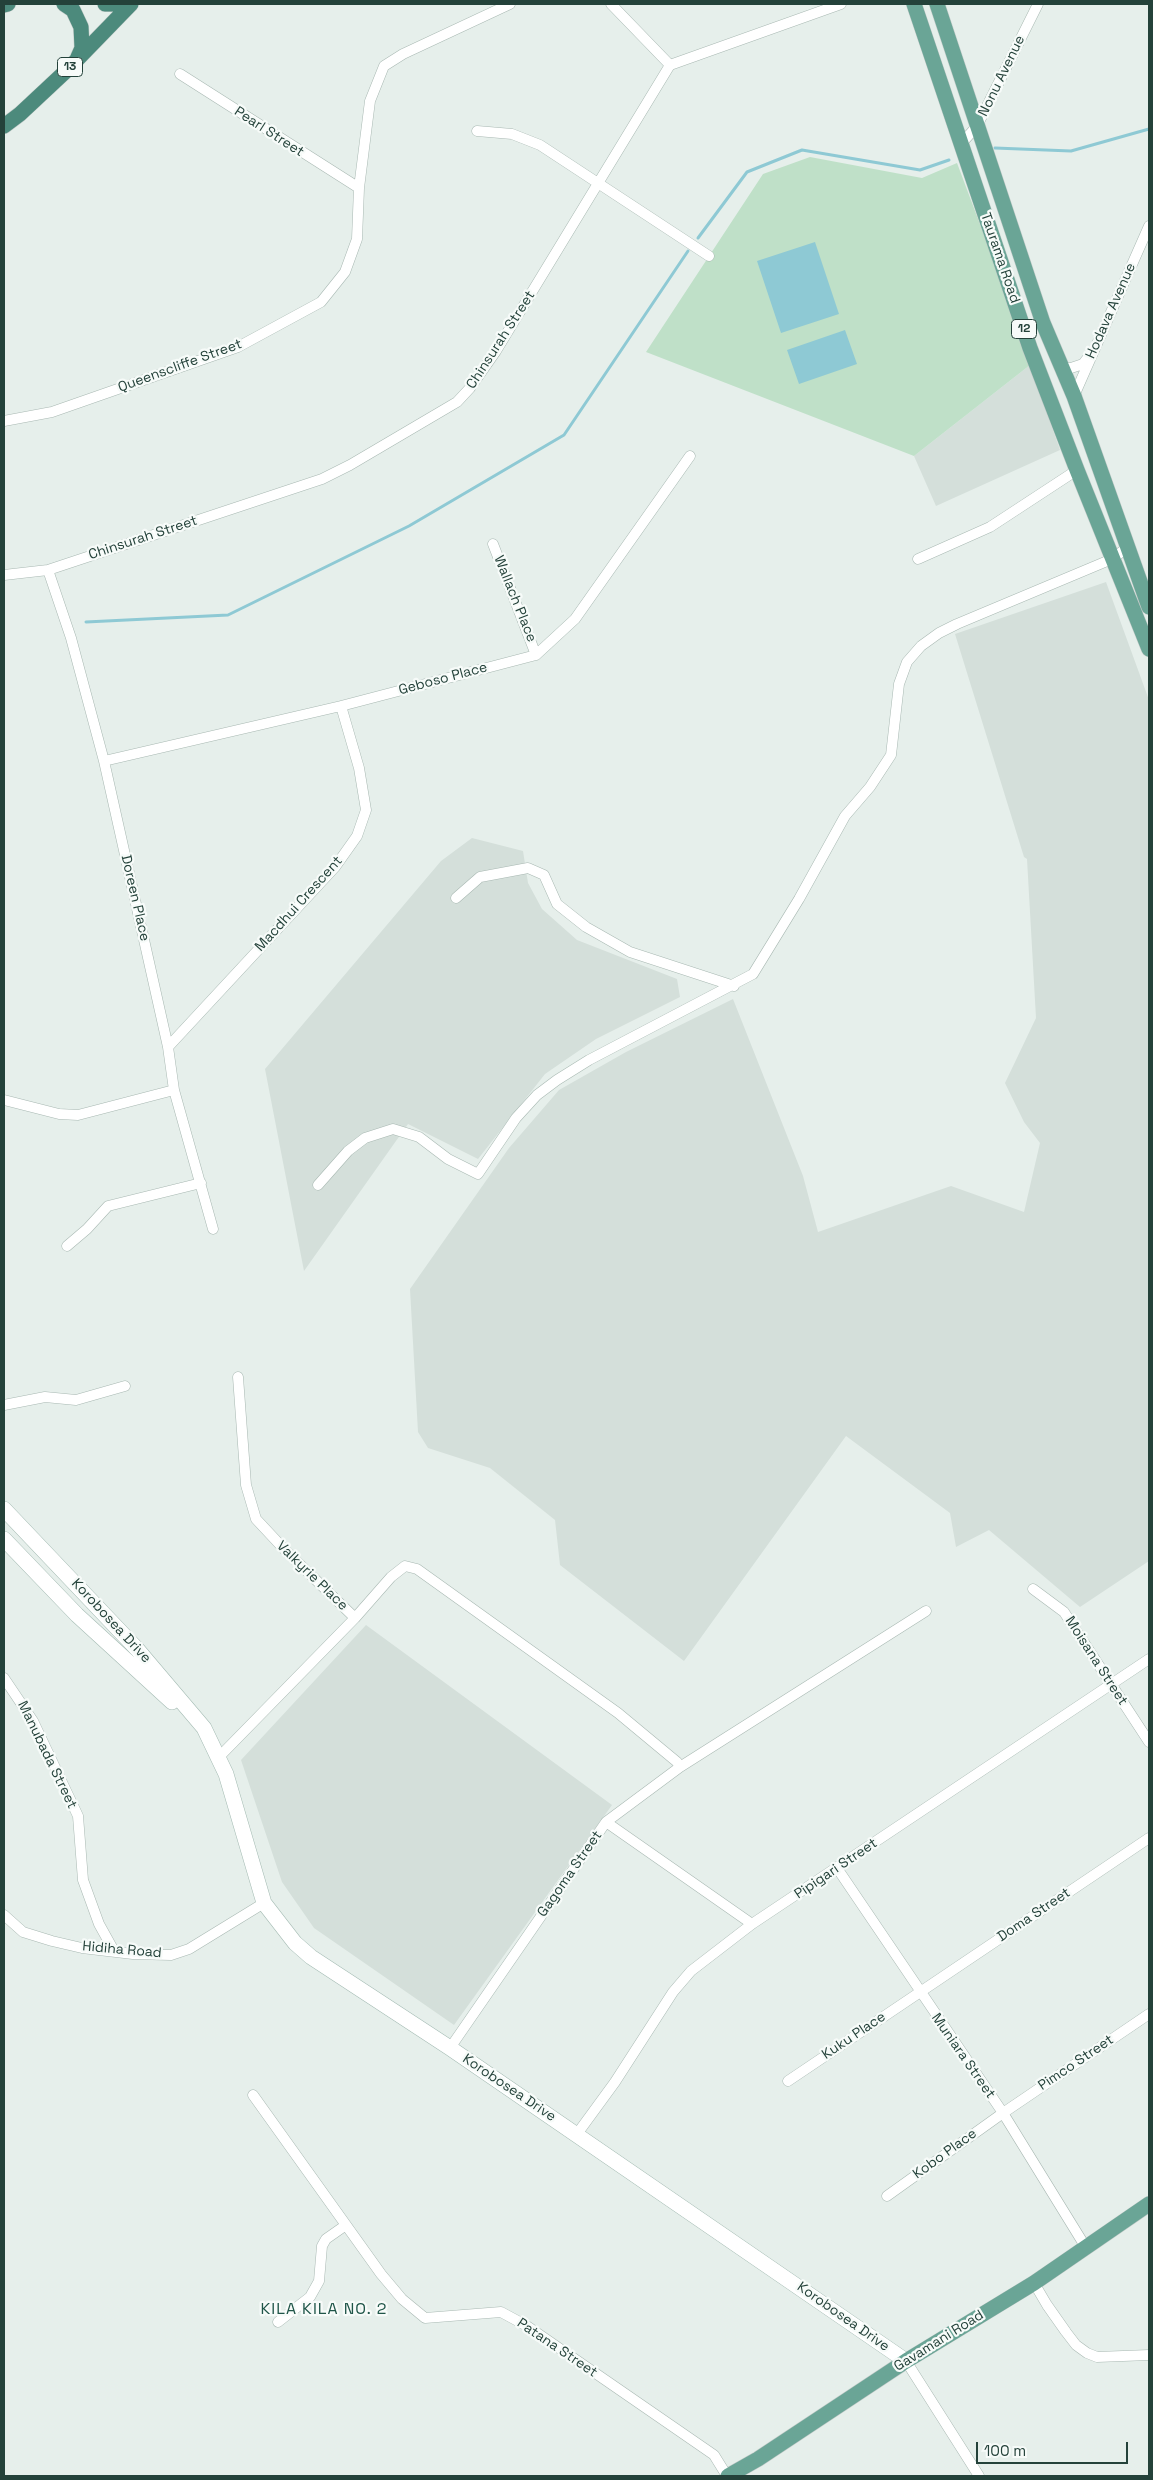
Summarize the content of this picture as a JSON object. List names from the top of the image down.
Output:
{
  "streets": {
    "highway": ["13"],
    "main road": [
      "Taurama Road",
      "12",
      "Korobosea Drive",
      "Gavamani Road"
    ],
    "street": [
      "Nonu Avenue",
      "Pearl Street",
      "Hodava Avenue",
      "Chinsurah Street",
      "Queenscliffe Street",
      "Wallach Place",
      "Geboso Place",
      "Doreen Place",
      "Macdhui Crescent",
      "Valkyrie Place",
      "Moisana Street",
      "Manubada Street",
      "Pipigari Street",
      "Gagoma Street",
      "Doma Street",
      "Hidiha Road",
      "Kuku Place",
      "Muniara Street",
      "Pimco Street",
      "Kobo Place",
      "Patana Street"
    ]
  },
  "crossings": [
    ["Nonu Avenue", "Taurama Road"],
    ["Pearl Street", "Queenscliffe Street"],
    ["Taurama Road", "Hodava Avenue"],
    ["Chinsurah Street", "Doreen Place"],
    ["Wallach Place", "Geboso Place"],
    ["Geboso Place", "Doreen Place"],
    ["Geboso Place", "Macdhui Crescent"],
    ["Doreen Place", "Macdhui Crescent"],
    ["Valkyrie Place", "Korobosea Drive"],
    ["Korobosea Drive", "Pipigari Street"],
    ["Korobosea Drive", "Gagoma Street"],
    ["Korobosea Drive", "Hidiha Road"],
    ["Korobosea Drive", "Gavamani Road"],
    ["Moisana Street", "Pipigari Street"],
    ["Manubada Street", "Hidiha Road"],
    ["Pipigari Street", "Gagoma Street"],
    ["Pipigari Street", "Muniara Street"],
    ["Doma Street", "Kuku Place"],
    ["Doma Street", "Muniara Street"],
    ["Kuku Place", "Muniara Street"],
    ["Muniara Street", "Pimco Street"],
    ["Muniara Street", "Kobo Place"],
    ["Muniara Street", "Gavamani Road"],
    ["Pimco Street", "Kobo Place"],
    ["Gavamani Road", "Patana Street"]
  ],
  "districts": ["KILA KILA NO. 2"],
  "scale_bar": "100 m"
}
